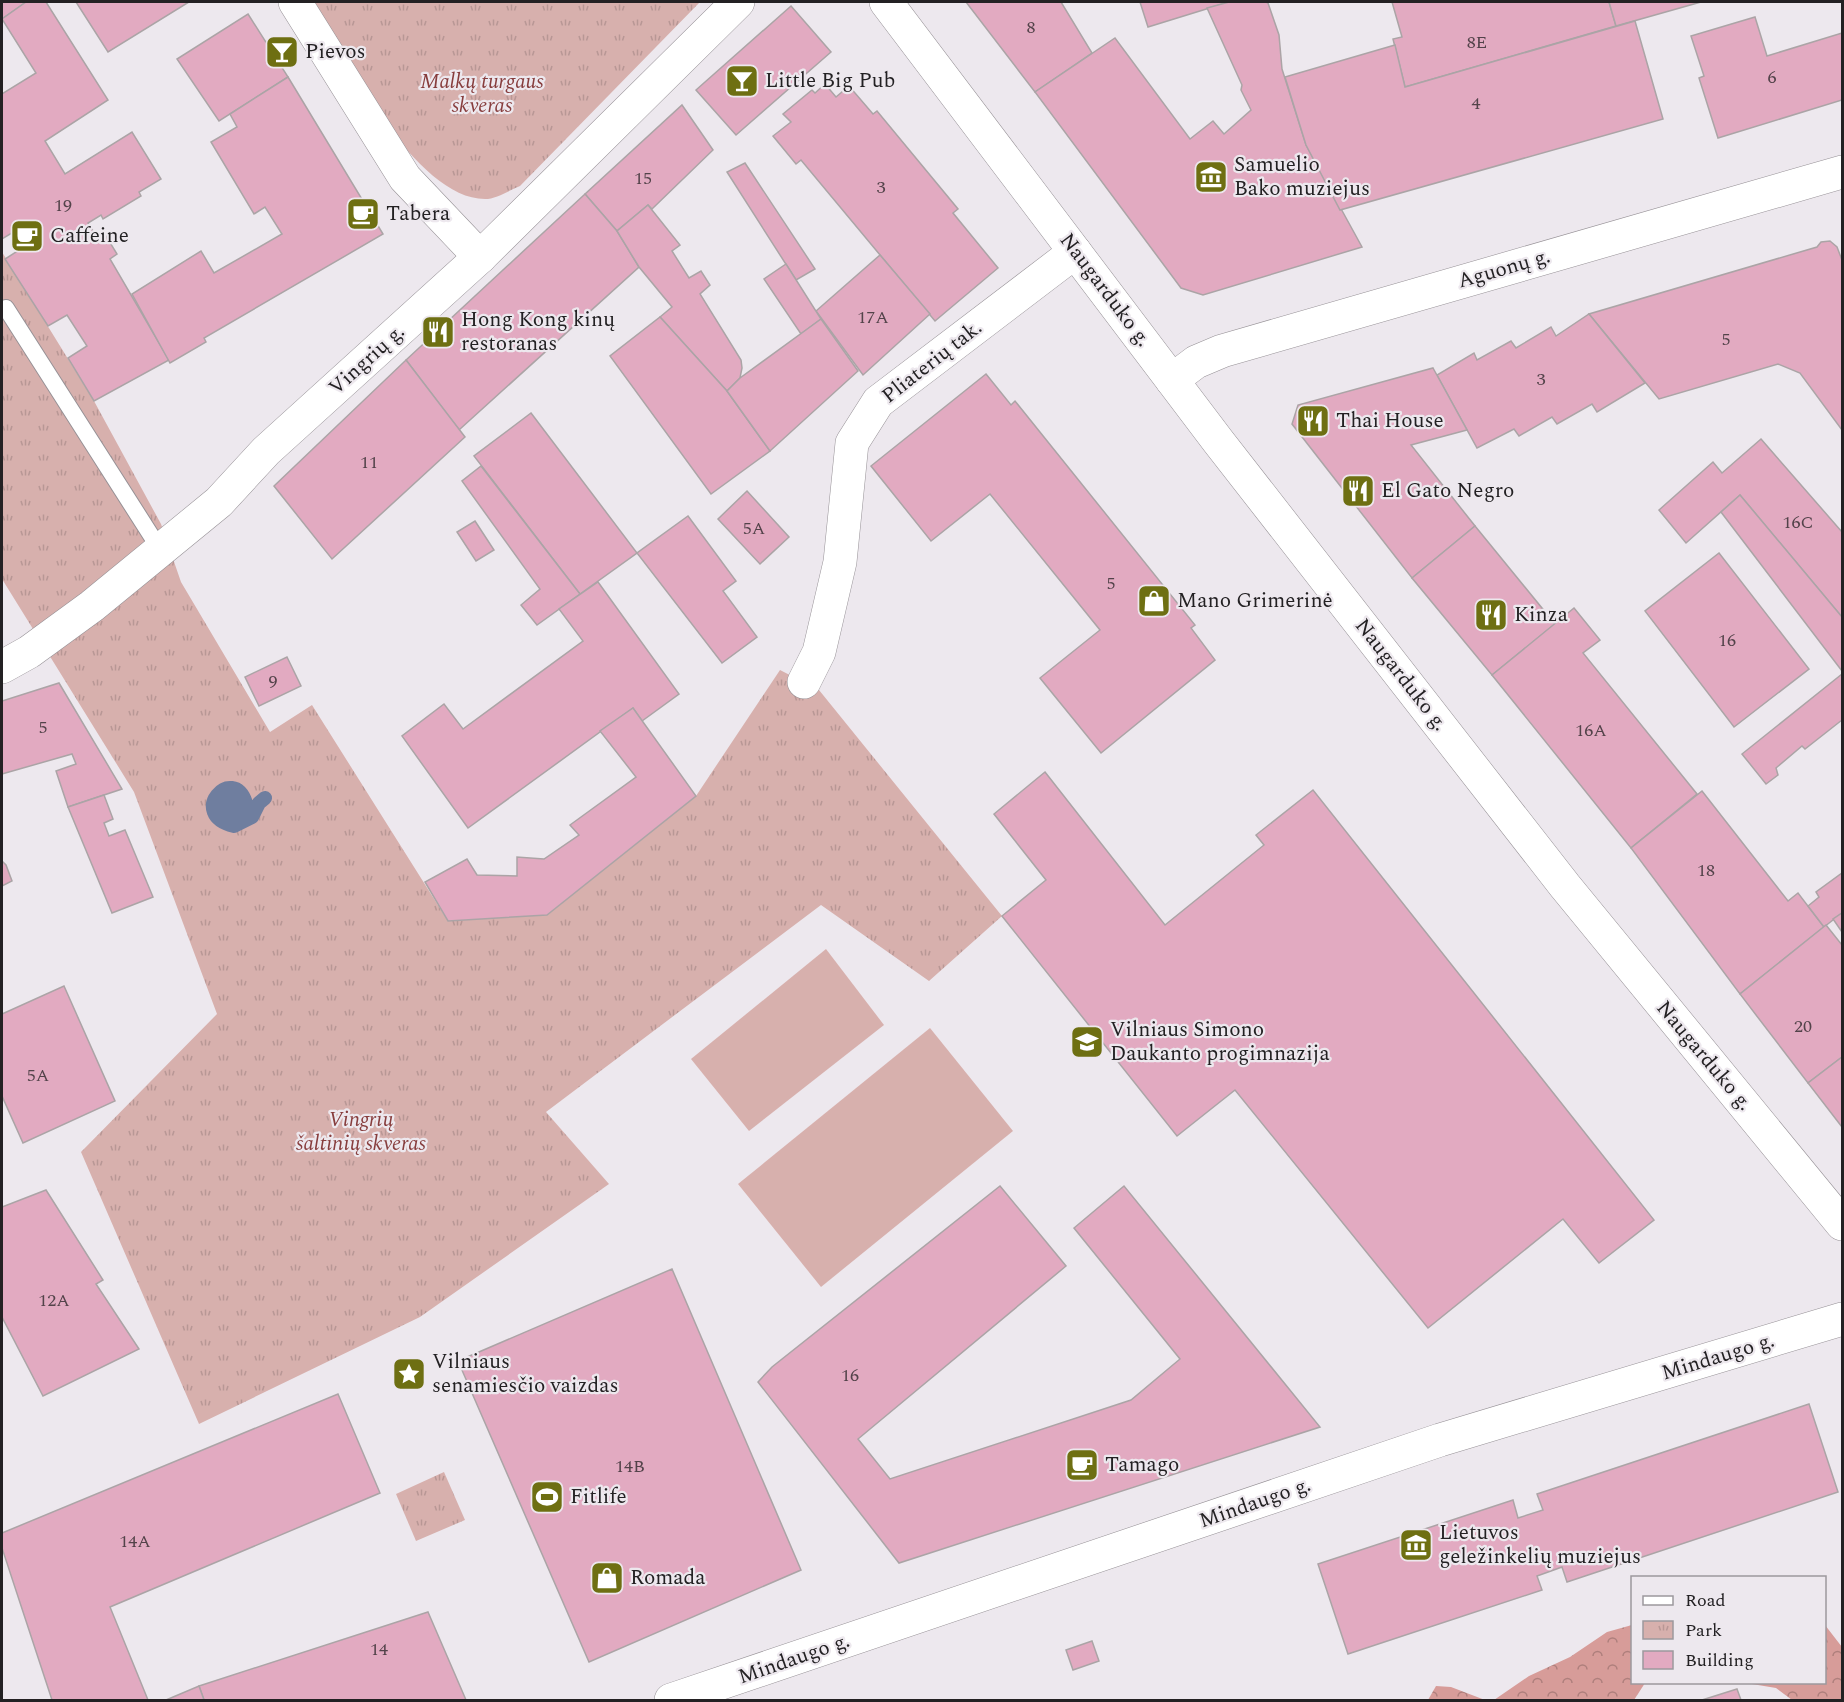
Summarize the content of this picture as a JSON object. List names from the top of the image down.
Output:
{
  "streets": {
    "main road": [
      "Aguonų g.",
      "Naugarduko g.",
      "Vingrių g.",
      "Pliaterių tak.",
      "Mindaugo g."
    ]
  },
  "crossings": [
    ["Aguonų g.", "Naugarduko g."],
    ["Naugarduko g.", "Pliaterių tak."]
  ],
  "parks": ["Malkų turgaus skveras", "Vingrių šaltinių skveras"],
  "places": {
    "bar": ["Pievos", "Little Big Pub"],
    "museum": ["Samuelio Bako muziejus", "Lietuvos geležinkelių muziejus"],
    "cafe": ["Tabera", "Caffeine", "Tamago"],
    "restaurant": [
      "Hong Kong kinų restoranas",
      "Thai House",
      "El Gato Negro",
      "Kinza"
    ],
    "shop": ["Mano Grimerinė", "Romada"],
    "school or university": ["Vilniaus Simono Daukanto progimnazija"],
    "place": ["Vilniaus senamiesčio vaizdas"],
    "sports": ["Fitlife"]
  },
  "house_numbers": [
    "8",
    "8E",
    "6",
    "4",
    "15",
    "3",
    "19",
    "17A",
    "5",
    "3",
    "11",
    "16C",
    "5A",
    "5",
    "16",
    "9",
    "5",
    "16A",
    "18",
    "20",
    "5A",
    "12A",
    "16",
    "14B",
    "14A",
    "14"
  ],
  "legend": ["Road", "Park", "Building"]
}
